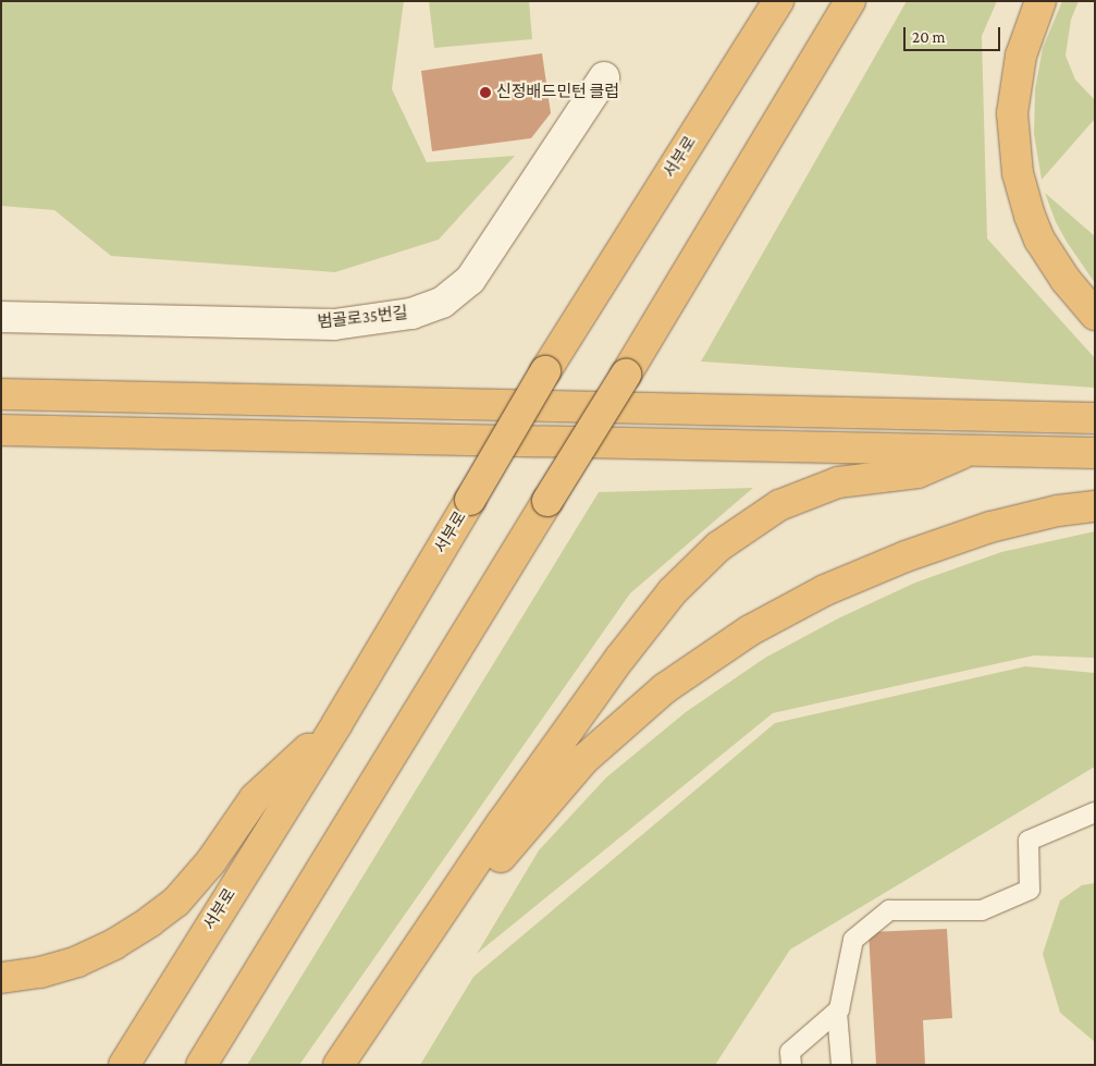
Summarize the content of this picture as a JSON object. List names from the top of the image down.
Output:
{
  "streets": {
    "highway": ["서부로"],
    "street": ["범골로35번길"]
  },
  "places": ["신정배드민턴 클럽"],
  "scale_bar": "20 m"
}
